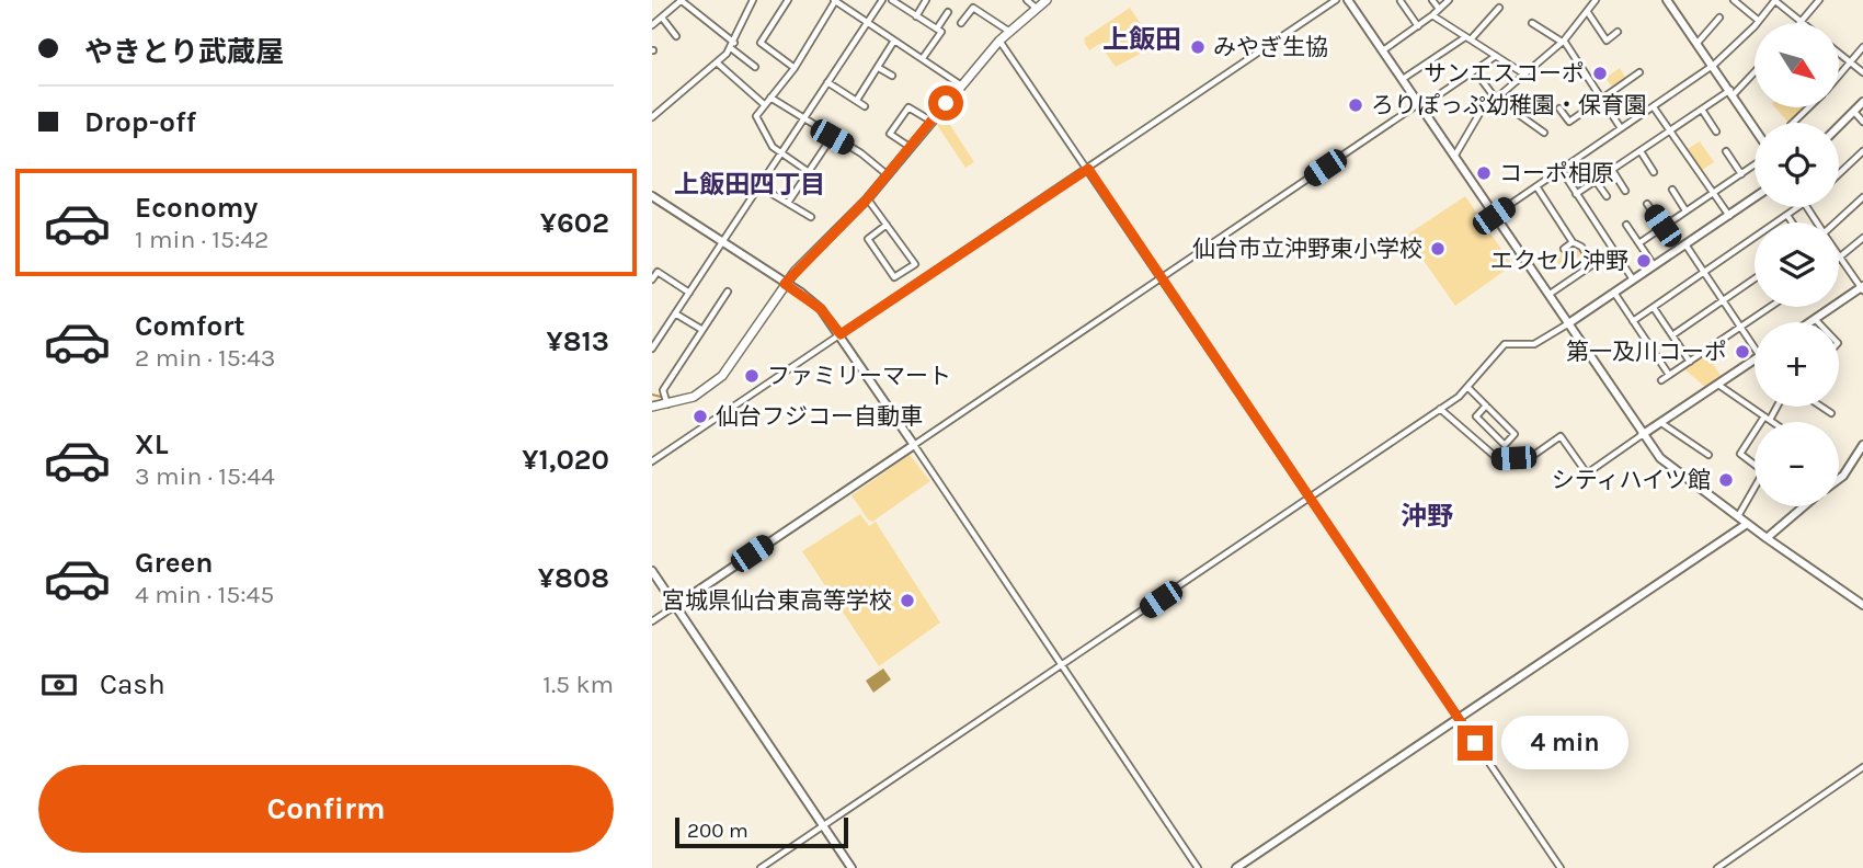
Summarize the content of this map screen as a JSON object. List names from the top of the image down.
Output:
{
  "districts": ["上飯田", "上飯田四丁目", "沖野"],
  "places": [
    "みやぎ生協",
    "サンエスコーポ",
    "ろりぽっぷ幼稚園・保育園",
    "コーポ相原",
    "仙台市立沖野東小学校",
    "エクセル沖野",
    "第一及川コーポ",
    "ファミリーマート",
    "仙台フジコー自動車",
    "シティハイツ館",
    "宮城県仙台東高等学校"
  ],
  "scale_bar": "200 m",
  "north": "bottom right",
  "page": {
    "banner": ["やきとり武蔵屋", "Drop-off"],
    "map_buttons": ["+", "−"],
    "list": [
      {
        "name": "Economy",
        "note": "1 min · 15:42",
        "value": "¥602"
      },
      {
        "name": "Comfort",
        "note": "2 min · 15:43",
        "value": "¥813"
      },
      {
        "name": "XL",
        "note": "3 min · 15:44",
        "value": "¥1,020"
      },
      {
        "name": "Green",
        "note": "4 min · 15:45",
        "value": "¥808"
      }
    ],
    "pay": ["Cash", "1.5 km"],
    "bubble": "4 min",
    "buttons": "Confirm",
    "scale": "200 m"
  }
}
